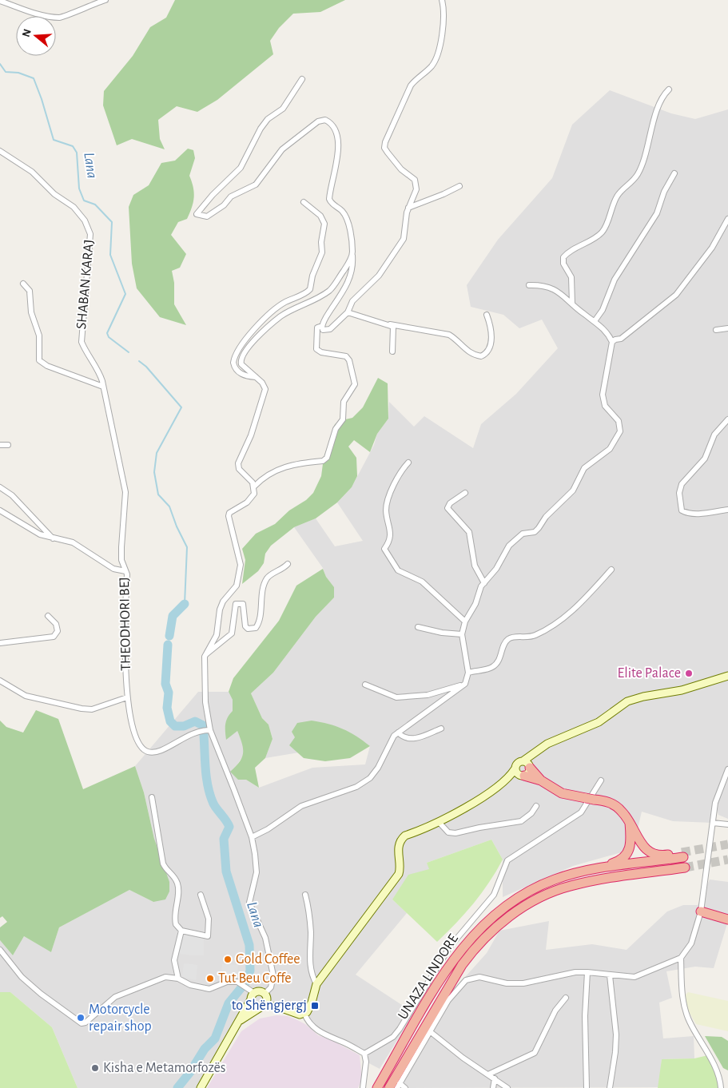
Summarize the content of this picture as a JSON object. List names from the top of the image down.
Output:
{
  "streets": {
    "highway": ["UNAZA LINDORE"],
    "street": ["SHABAN KARAJ", "THEODHORI BEJ"]
  },
  "crossings": [
    ["SHABAN KARAJ", "THEODHORI BEJ"]
  ],
  "water": ["Lana"],
  "places": {
    "other": [
      "Elite Palace",
      "Gold Coffee",
      "Tut Beu Coffe",
      "Motorcycle repair shop",
      "Kisha e Metamorfozës"
    ],
    "transit": ["to Shëngjergj"]
  },
  "north": "left"
}
